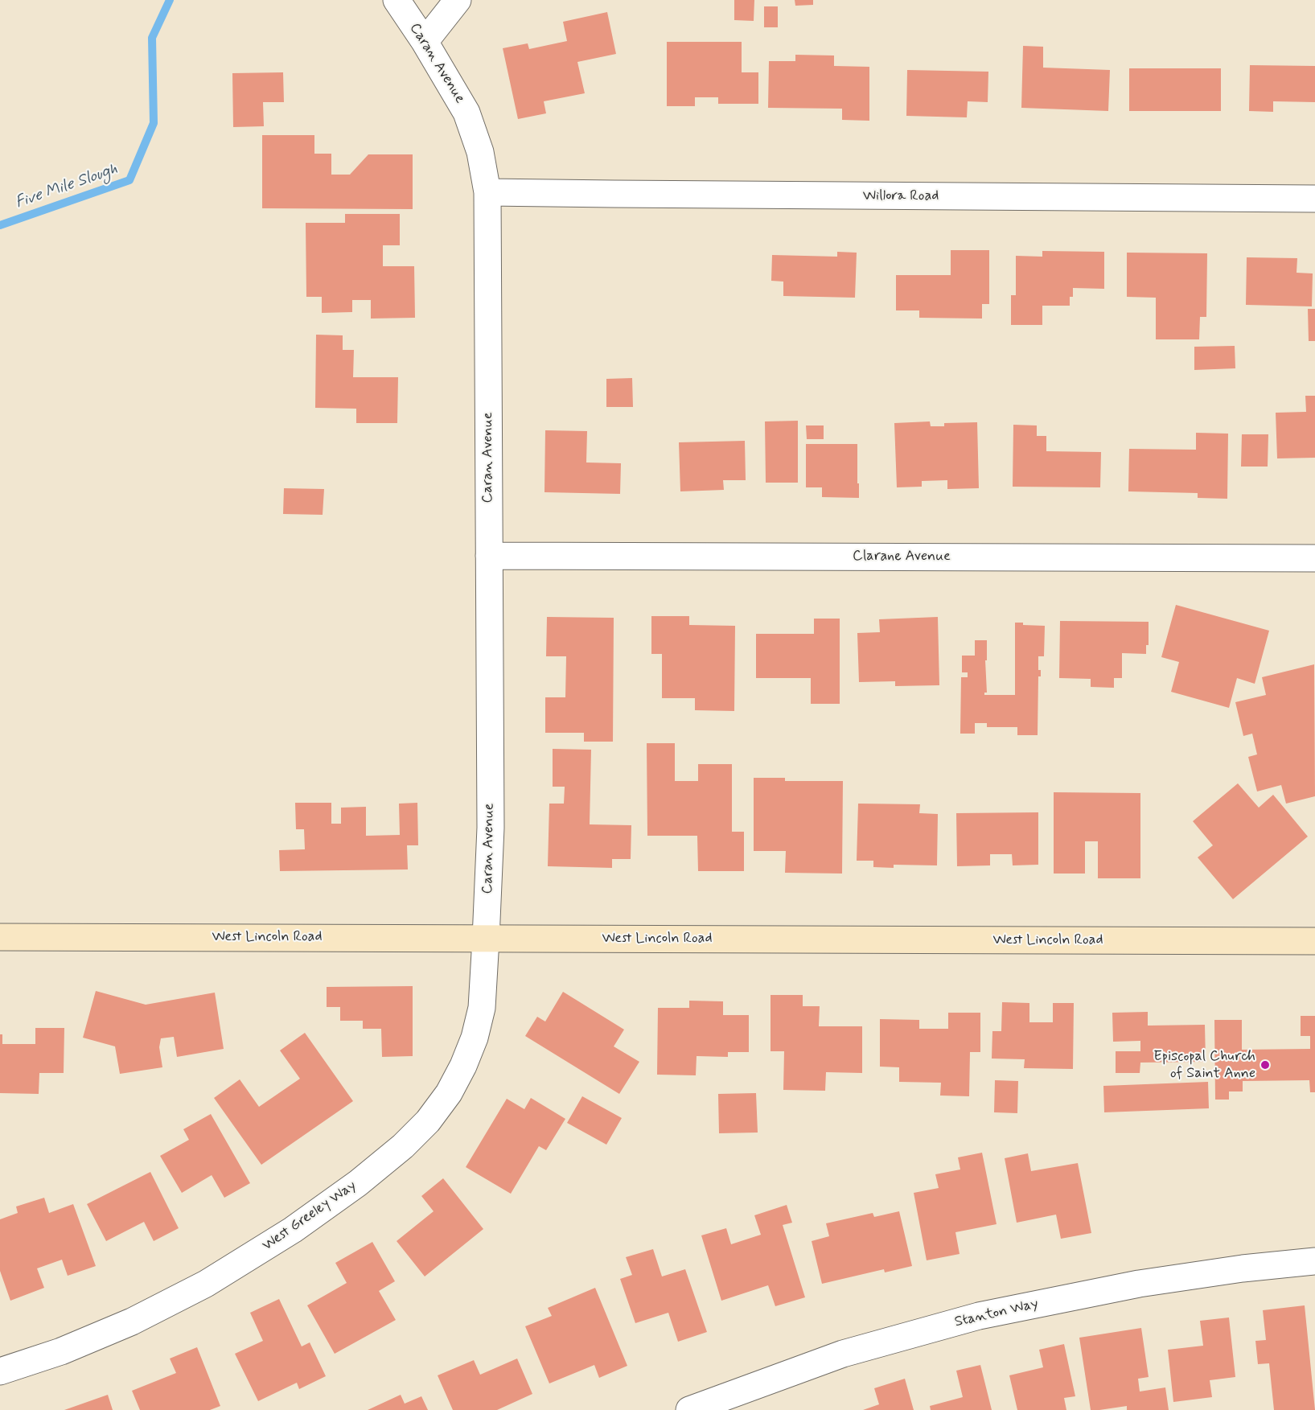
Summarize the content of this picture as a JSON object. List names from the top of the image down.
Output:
{
  "streets": {
    "street": [
      "Caran Avenue",
      "Willora Road",
      "Clarane Avenue",
      "West Lincoln Road",
      "West Greeley Way",
      "Stanton Way"
    ]
  },
  "crossings": [
    ["Caran Avenue", "Willora Road"],
    ["Caran Avenue", "Clarane Avenue"],
    ["Caran Avenue", "West Lincoln Road"],
    ["Caran Avenue", "West Greeley Way"],
    ["West Lincoln Road", "West Greeley Way"]
  ],
  "water": ["Five Mile Slough"],
  "places": ["Episcopal Church of Saint Anne"]
}
